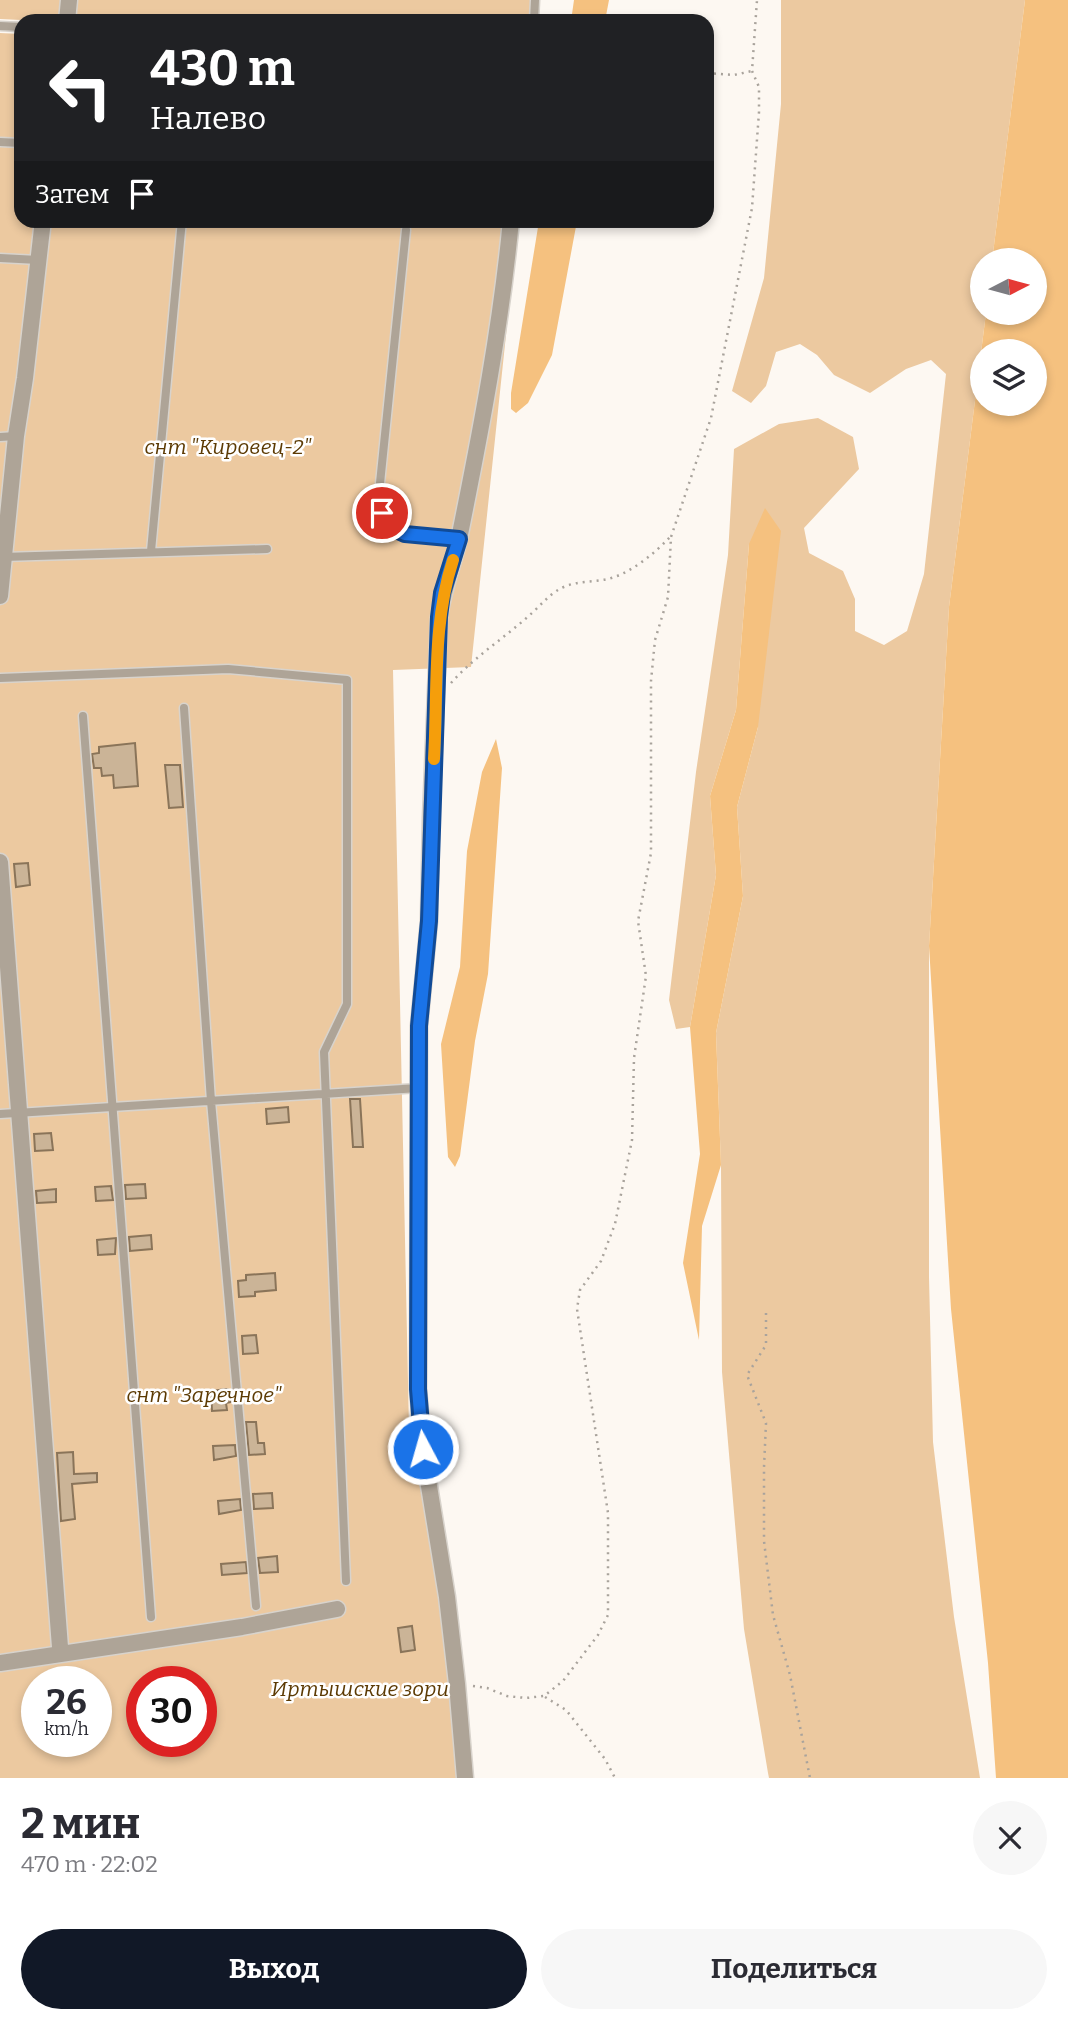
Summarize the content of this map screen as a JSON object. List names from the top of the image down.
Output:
{
  "parks": ["снт \"Кировец-2\"", "снт \"Заречное\"", "Иртышские зори"],
  "north": "right",
  "page": {
    "turn": ["430 m", "Налево"],
    "then": "Затем",
    "speed": "26 km/h",
    "limit": "30",
    "heading": ["2 мин", "470 m · 22:02"],
    "buttons": ["Выход", "Поделиться"]
  }
}
